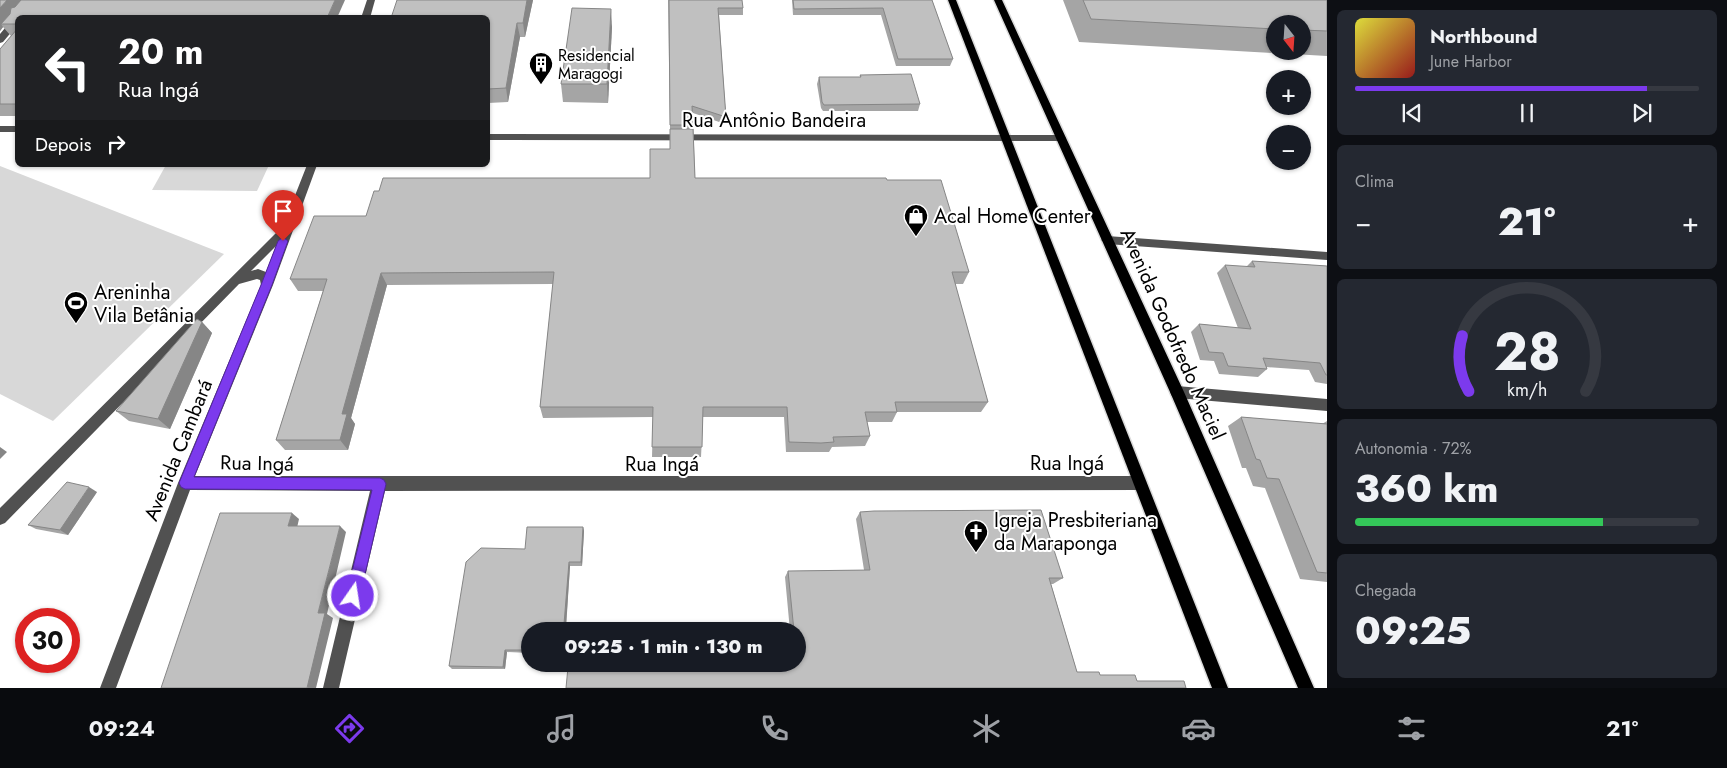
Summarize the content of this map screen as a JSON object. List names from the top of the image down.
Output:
{
  "streets": {
    "main road": ["Avenida Godofredo Maciel"],
    "street": ["Rua Antônio Bandeira", "Avenida Cambará", "Rua Ingá"]
  },
  "crossings": [
    ["Rua Antônio Bandeira", "Avenida Godofredo Maciel"],
    ["Avenida Cambará", "Rua Ingá"]
  ],
  "places": {
    "building": ["Residencial Maragogi"],
    "shop": ["Acal Home Center"],
    "sports": ["Areninha Vila Betânia"],
    "church": ["Igreja Presbiteriana da Maraponga"]
  },
  "north": "bottom",
  "page": {
    "map_buttons": ["+", "−"],
    "turn": ["20 m", "Rua Ingá"],
    "song": ["Northbound", "June Harbor"],
    "then": "Depois",
    "tile": [
      "Clima",
      ["Autonomia · 72%", "360 km"],
      ["Chegada", "09:25"]
    ],
    "heat": ["−", "21°", "+"],
    "limit": "30",
    "trip": "09:25 · 1 min · 130 m",
    "tabs": ["09:24", "21°"],
    "gauge": ["28", "km/h"]
  }
}
